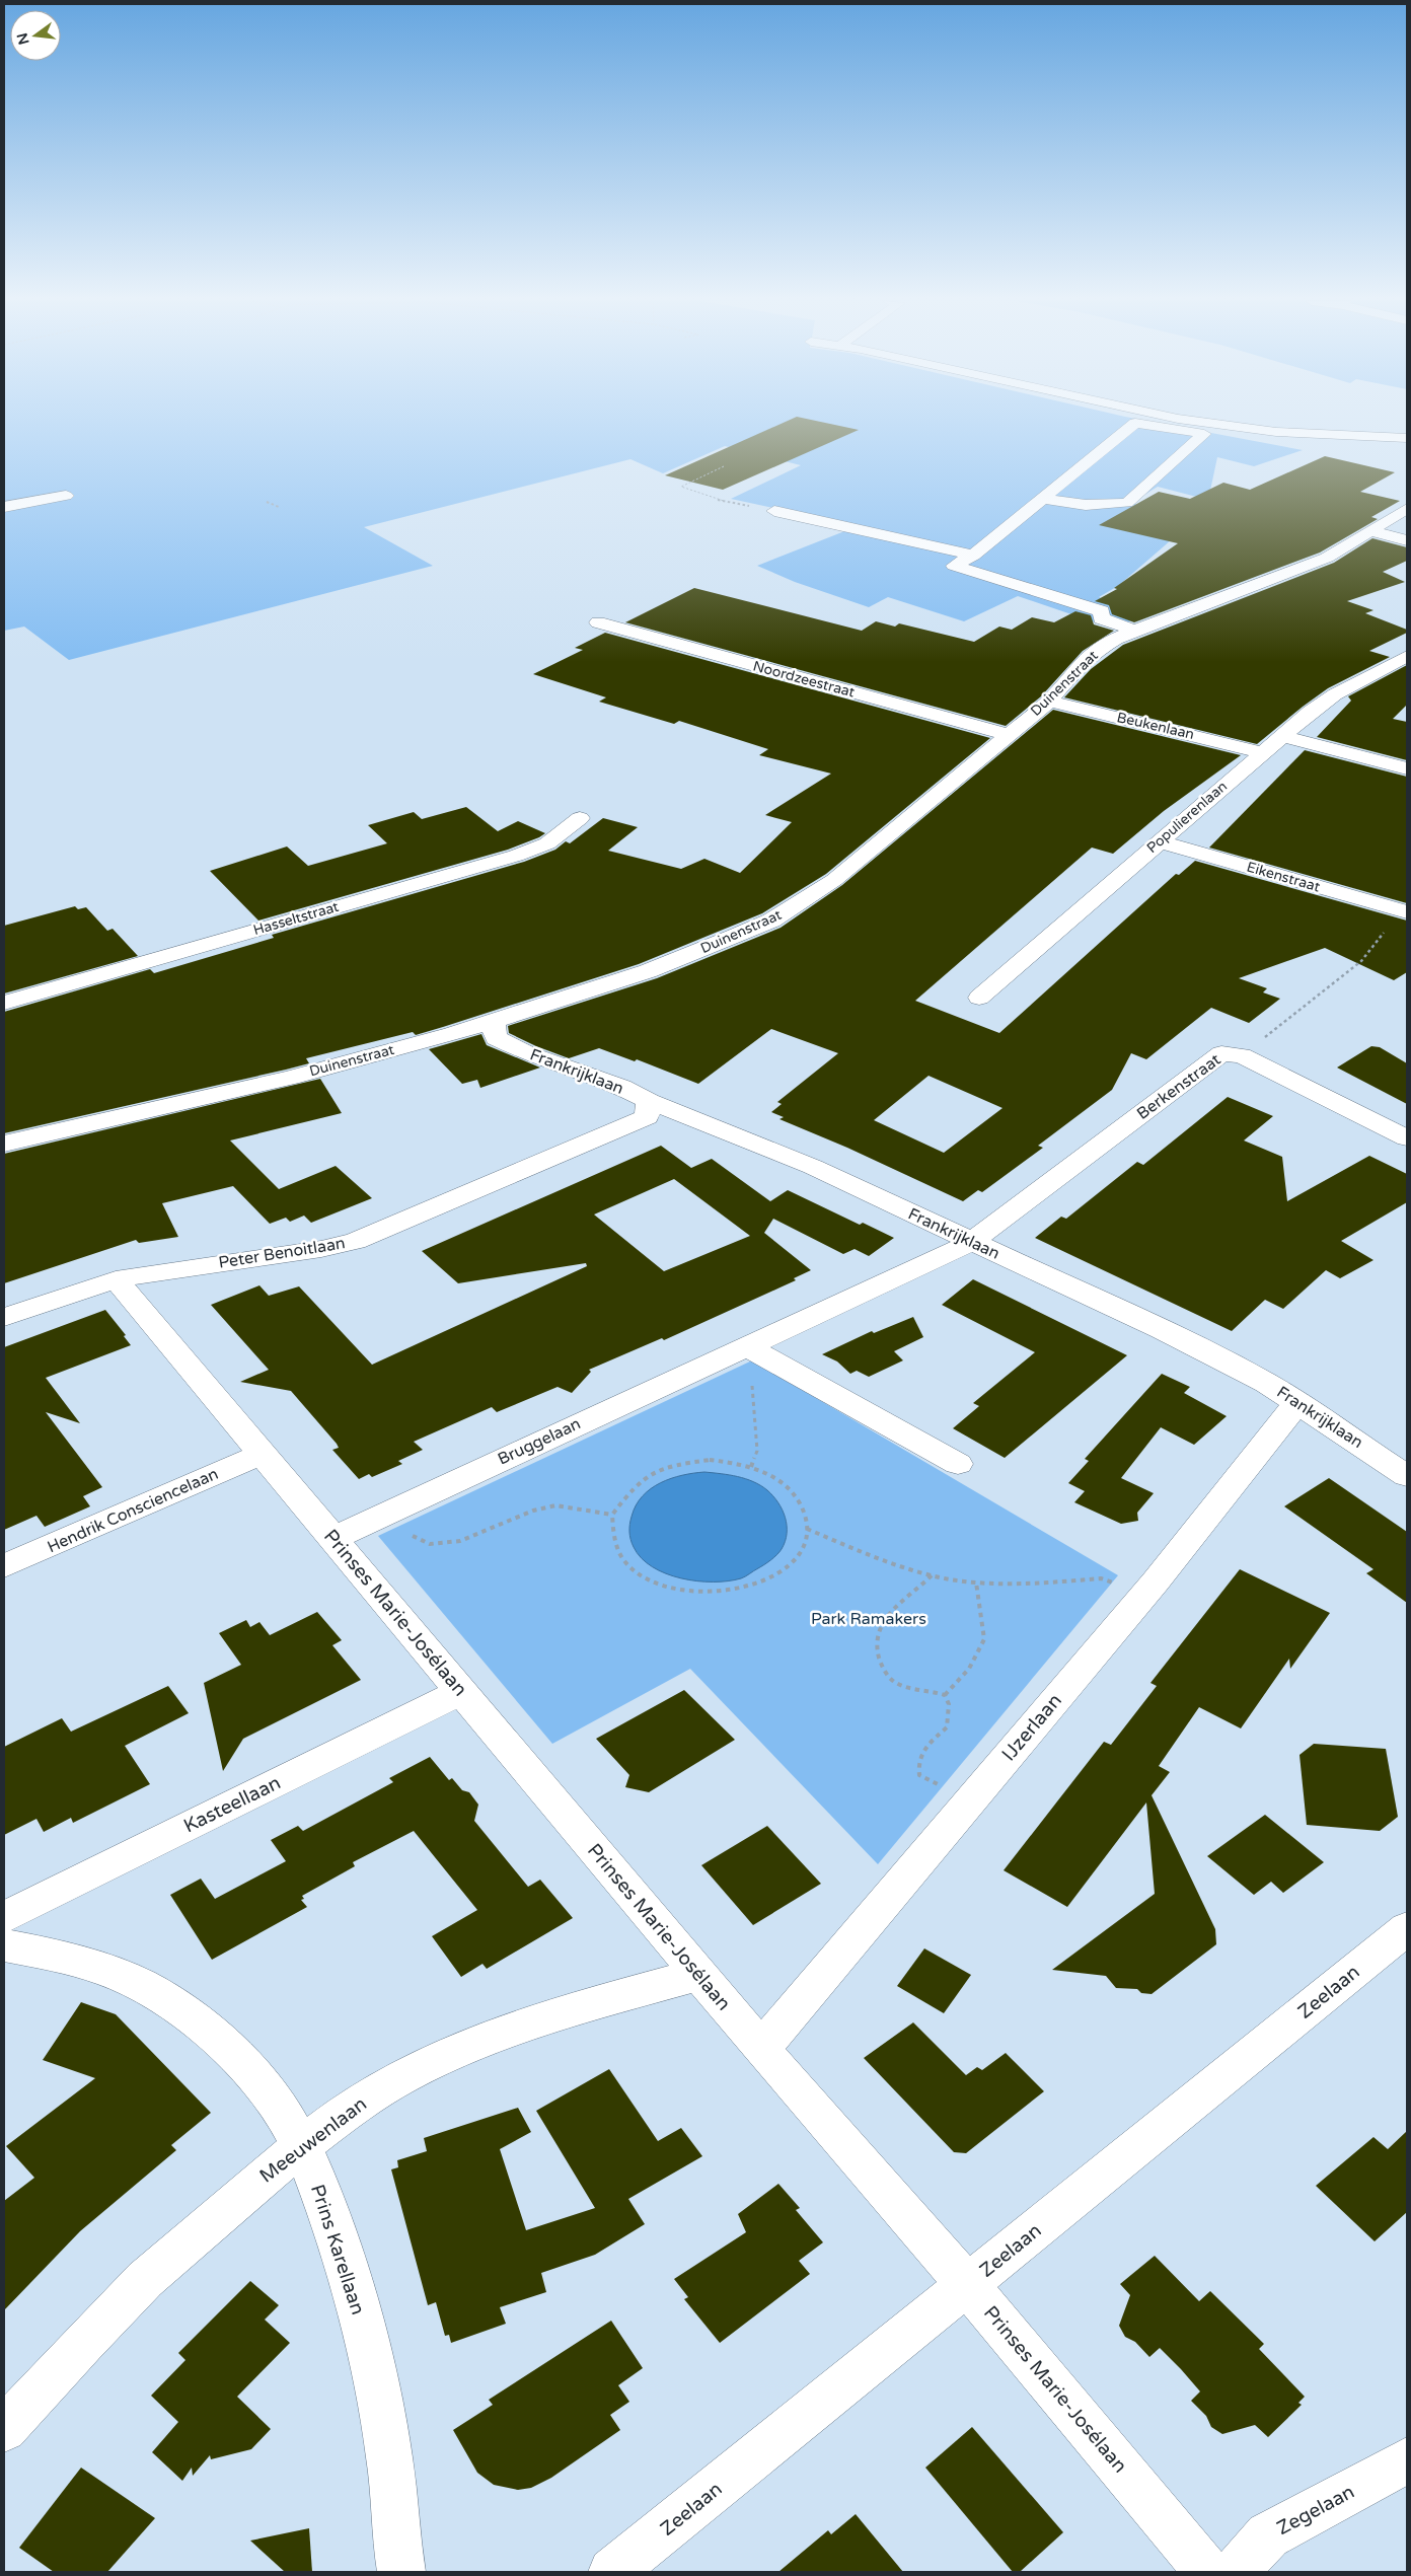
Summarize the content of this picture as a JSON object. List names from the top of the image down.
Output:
{
  "streets": {
    "street": [
      "Noordzeestraat",
      "Duinenstraat",
      "Beukenlaan",
      "Populierenlaan",
      "Eikenstraat",
      "Hasseltstraat",
      "Frankrijklaan",
      "Berkenstraat",
      "Peter Benoitlaan",
      "Bruggelaan",
      "Hendrik Consciencelaan",
      "Prinses Marie-Josélaan",
      "IJzerlaan",
      "Kasteellaan",
      "Zeelaan",
      "Meeuwenlaan",
      "Prins Karellaan",
      "Zegelaan"
    ]
  },
  "crossings": [
    ["Noordzeestraat", "Duinenstraat"],
    ["Duinenstraat", "Beukenlaan"],
    ["Duinenstraat", "Frankrijklaan"],
    ["Beukenlaan", "Populierenlaan"],
    ["Populierenlaan", "Eikenstraat"],
    ["Frankrijklaan", "Berkenstraat"],
    ["Frankrijklaan", "Peter Benoitlaan"],
    ["Frankrijklaan", "Bruggelaan"],
    ["Frankrijklaan", "IJzerlaan"],
    ["Berkenstraat", "Bruggelaan"],
    ["Peter Benoitlaan", "Prinses Marie-Josélaan"],
    ["Bruggelaan", "Prinses Marie-Josélaan"],
    ["Hendrik Consciencelaan", "Prinses Marie-Josélaan"],
    ["Prinses Marie-Josélaan", "IJzerlaan"],
    ["Prinses Marie-Josélaan", "Kasteellaan"],
    ["Prinses Marie-Josélaan", "Zeelaan"],
    ["Prinses Marie-Josélaan", "Meeuwenlaan"],
    ["Meeuwenlaan", "Prins Karellaan"]
  ],
  "parks": ["Park Ramakers"],
  "north": "left"
}
